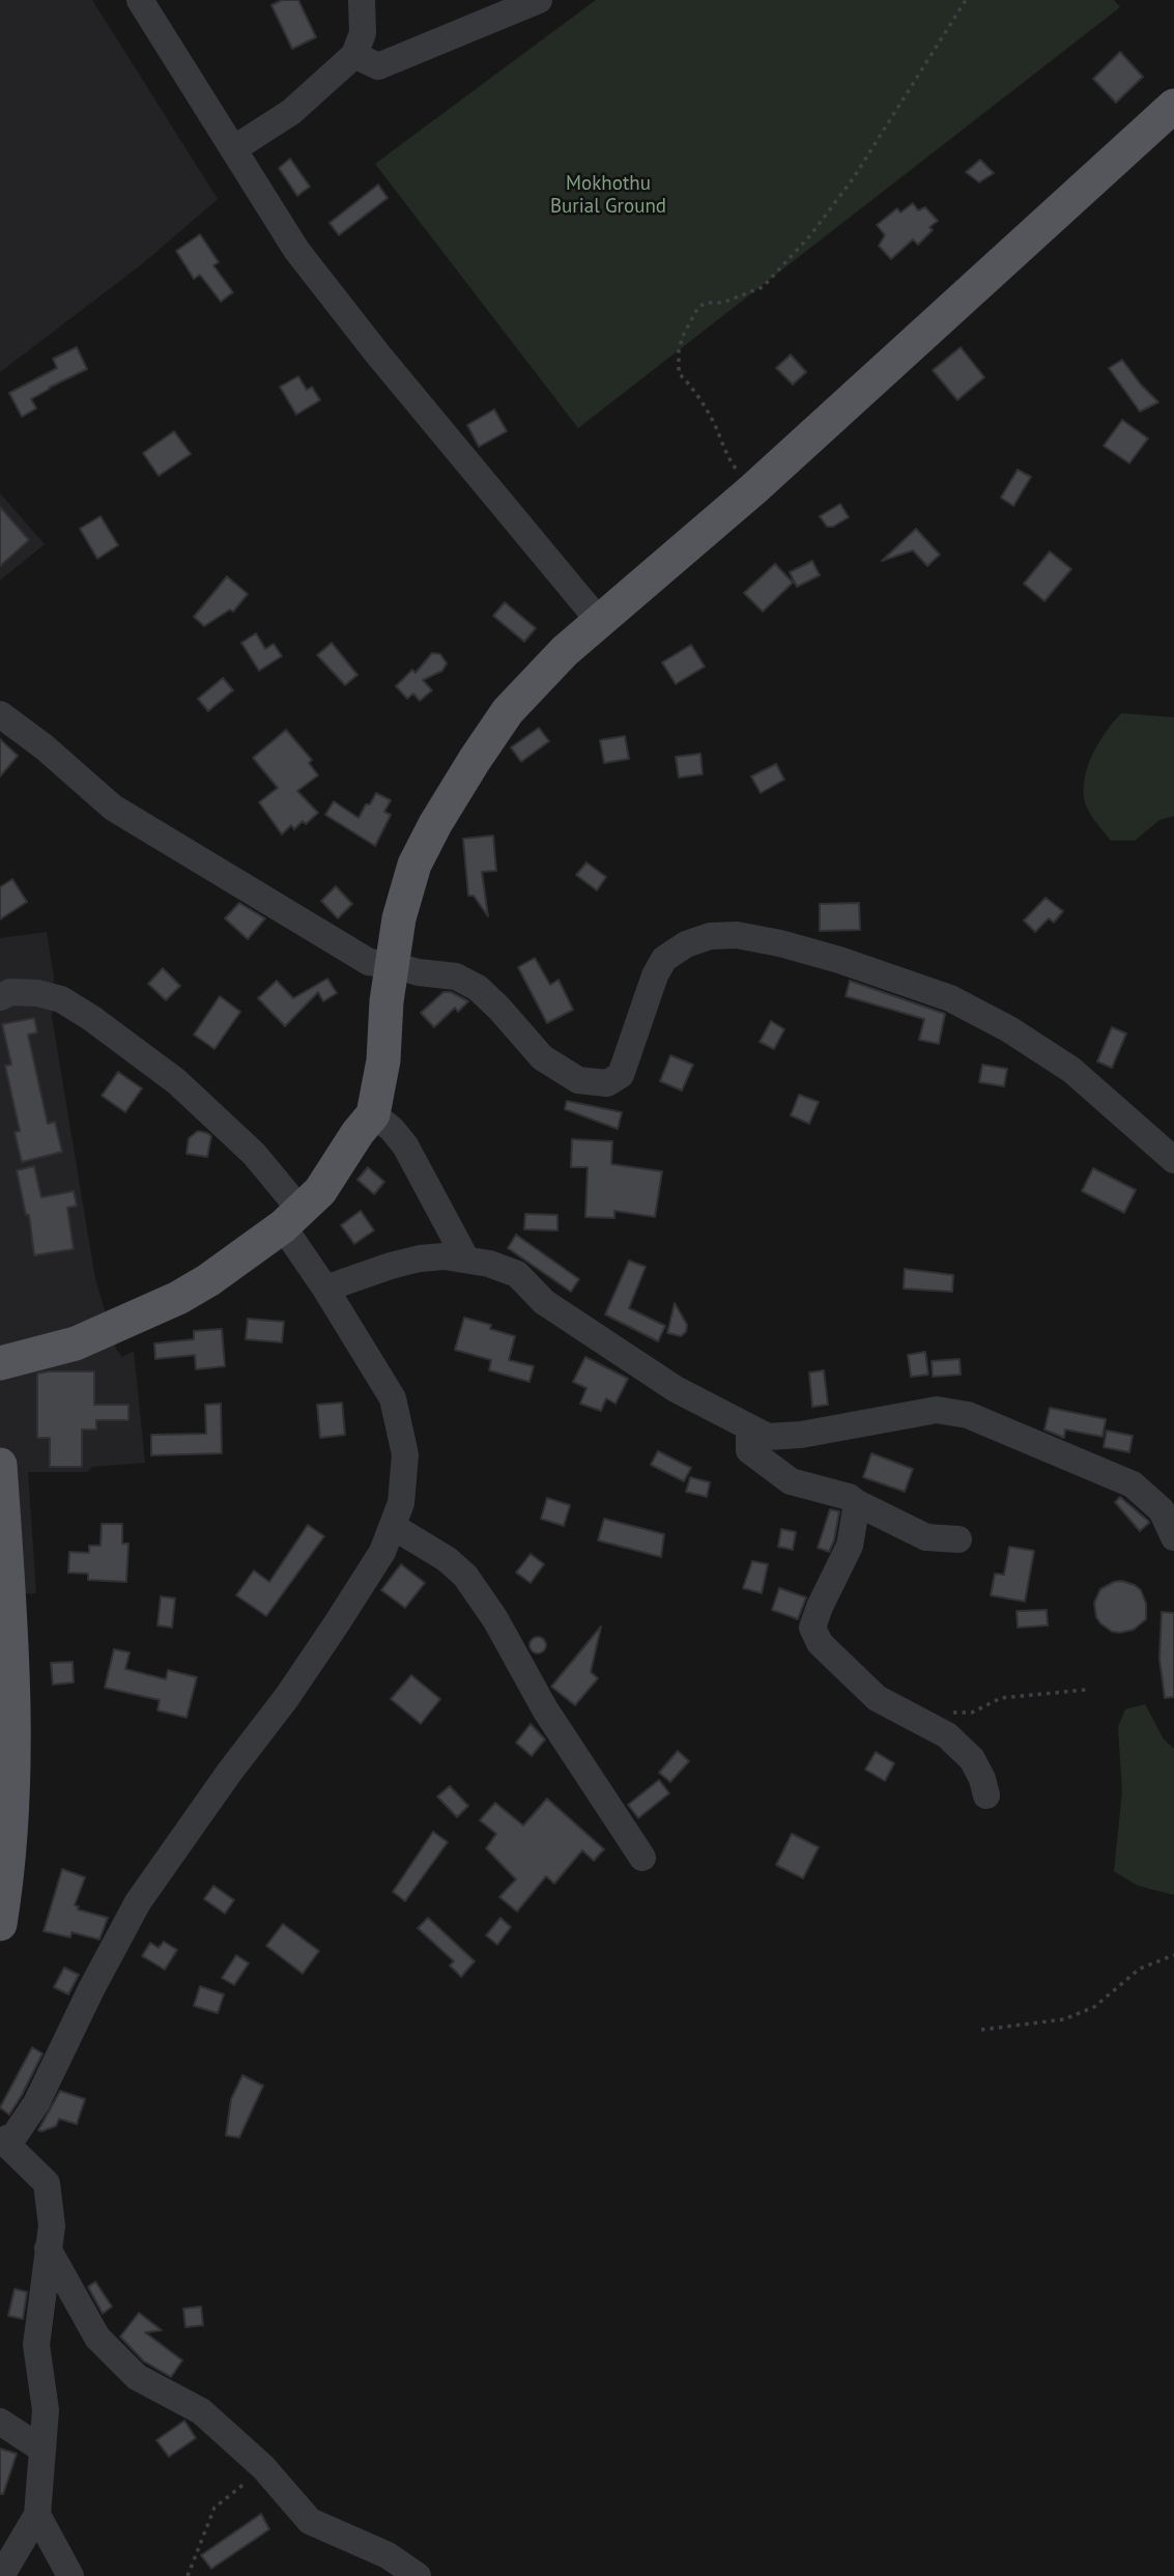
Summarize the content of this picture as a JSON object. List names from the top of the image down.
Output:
{
  "parks": ["Mokhothu Burial Ground"]
}
